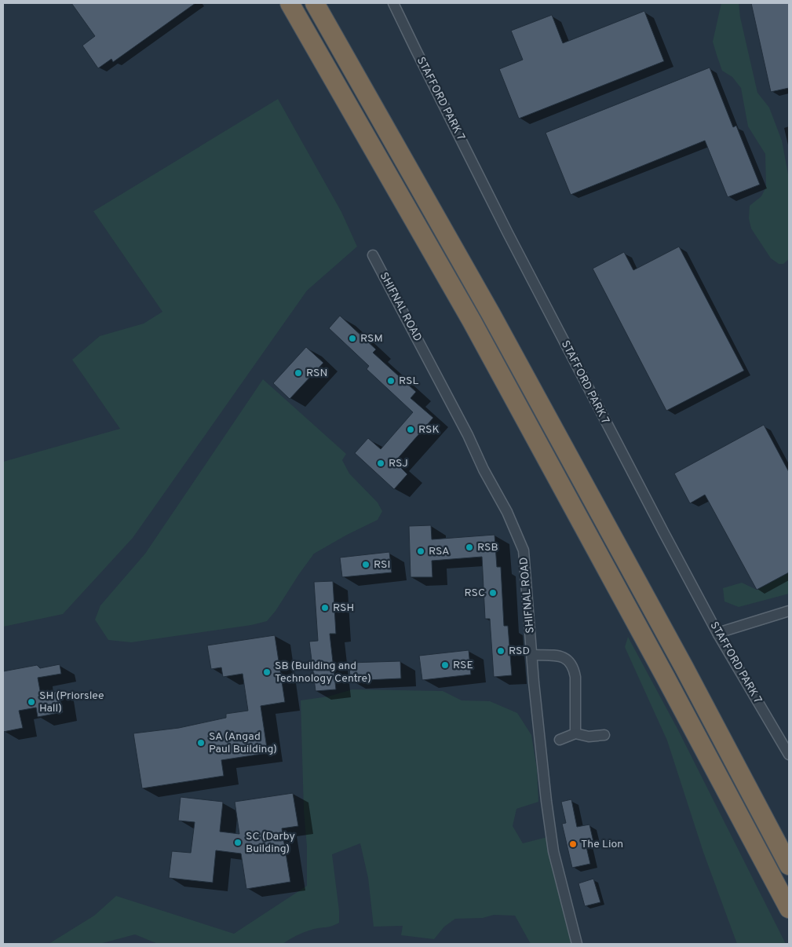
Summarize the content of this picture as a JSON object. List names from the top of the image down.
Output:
{
  "streets": {
    "street": ["STAFFORD PARK 7", "SHIFNAL ROAD"]
  },
  "places": [
    "RSM",
    "RSN",
    "RSL",
    "RSK",
    "RSJ",
    "RSB",
    "RSA",
    "RSI",
    "RSC",
    "RSH",
    "RSD",
    "RSE",
    "SB (Building and Technology Centre)",
    "SH (Priorslee Hall)",
    "SA (Angad Paul Building)",
    "SC (Darby Building)",
    "The Lion"
  ]
}
